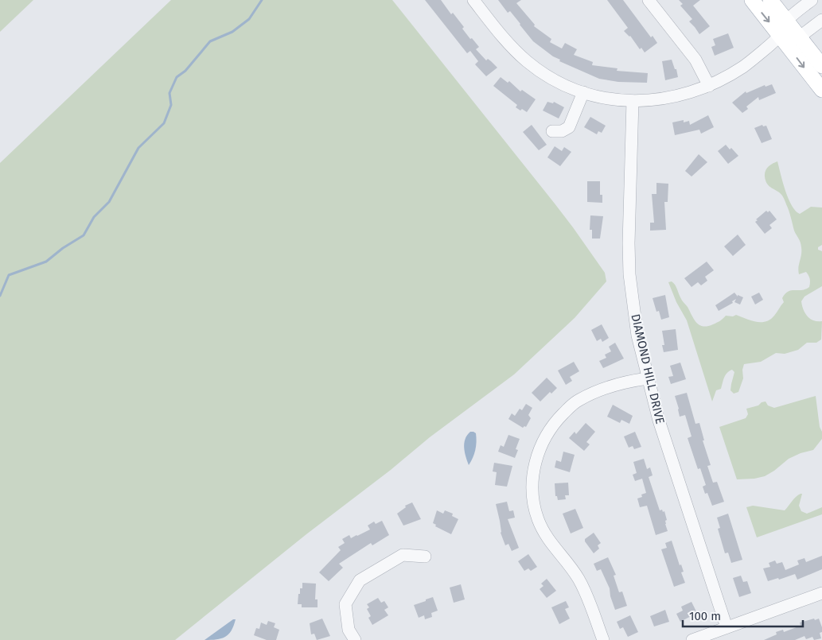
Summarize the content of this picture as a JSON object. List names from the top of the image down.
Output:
{
  "streets": {
    "street": ["DIAMOND HILL DRIVE"]
  },
  "scale_bar": "100 m"
}
